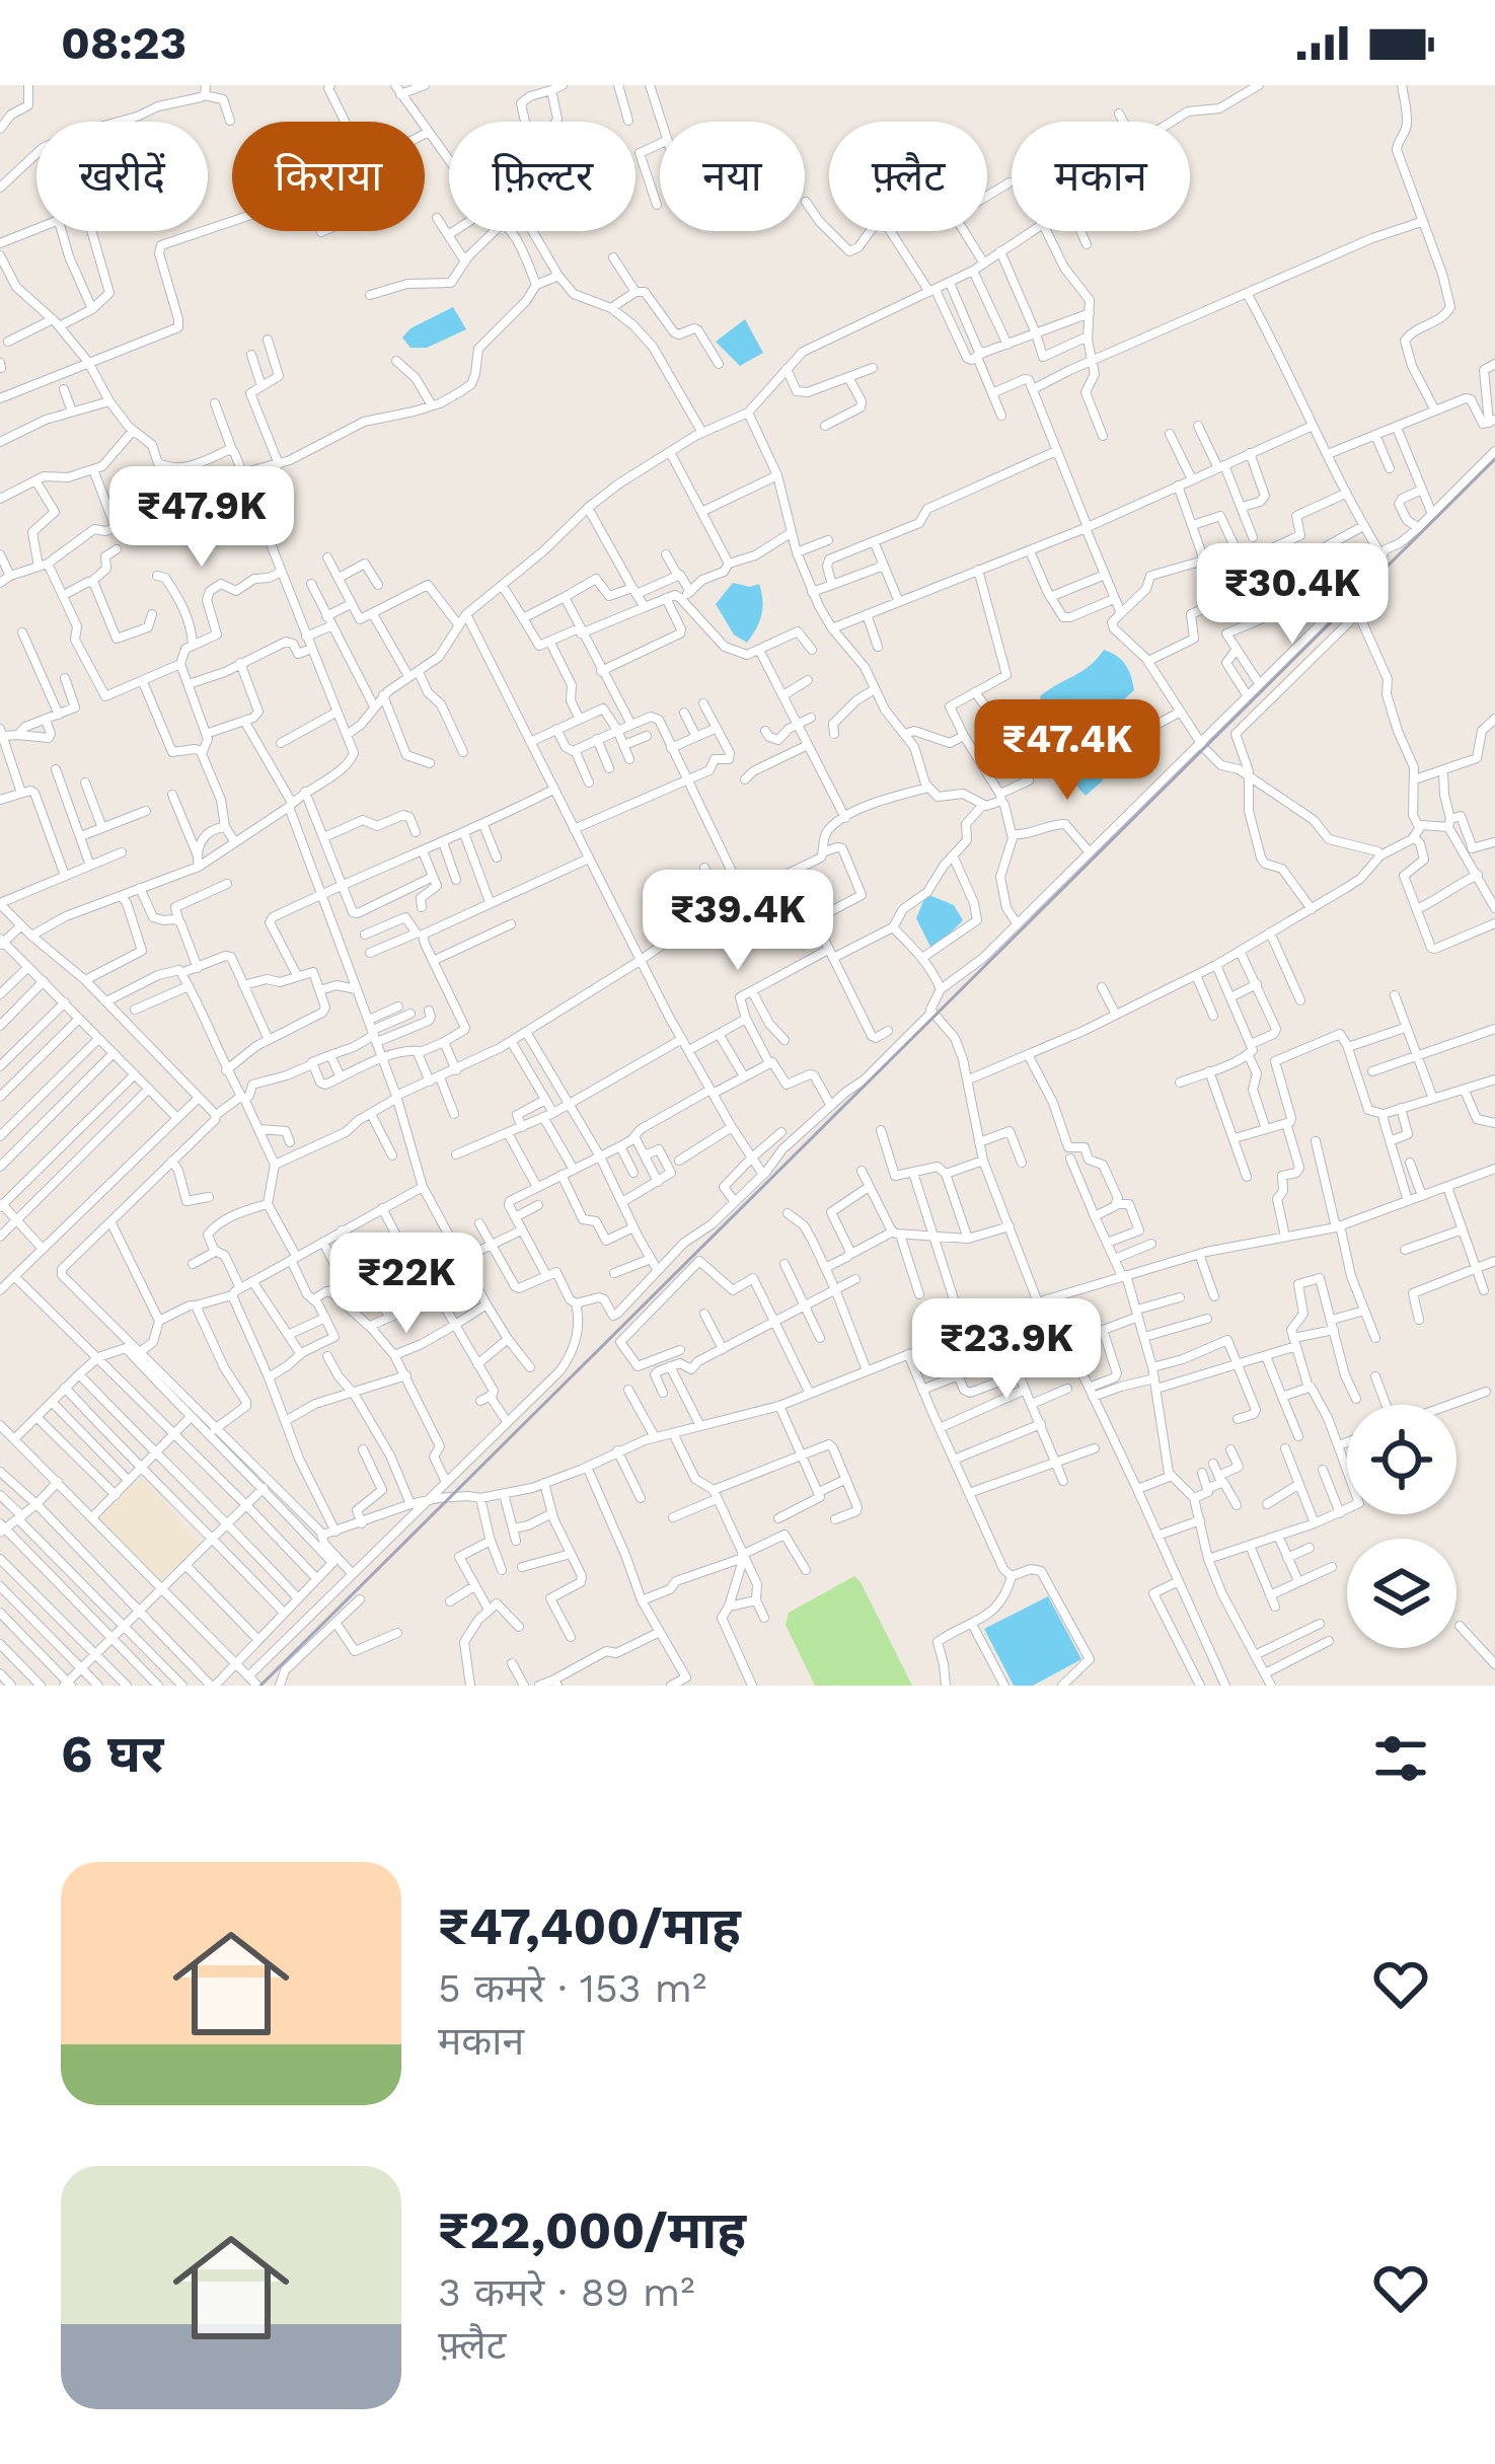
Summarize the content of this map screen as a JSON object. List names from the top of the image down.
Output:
{
  "page": {
    "status": "08:23",
    "chip": [
      "खरीदें",
      "किराया",
      "फ़िल्टर",
      "नया",
      "फ़्लैट",
      "मकान"
    ],
    "price": [
      "₹47.9K",
      "₹30.4K",
      "₹47.4K",
      "₹39.4K",
      "₹22K",
      "₹23.9K"
    ],
    "heading": "6 घर",
    "list": [
      {
        "name": "₹47,400/माह",
        "note": "5 कमरे · 153 m² · मकान"
      },
      {
        "name": "₹22,000/माह",
        "note": "3 कमरे · 89 m² · फ़्लैट"
      }
    ]
  }
}
